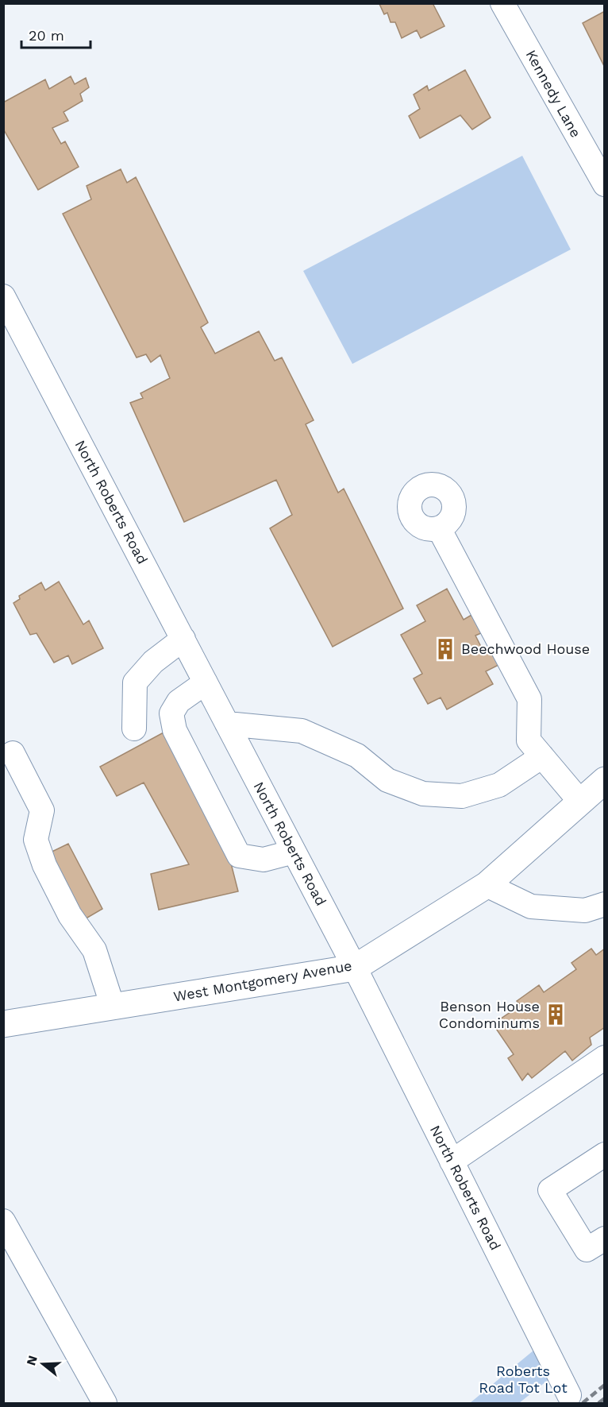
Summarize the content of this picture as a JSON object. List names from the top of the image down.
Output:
{
  "streets": {
    "main road": ["West Montgomery Avenue"],
    "street": ["Kennedy Lane", "North Roberts Road"]
  },
  "crossings": [
    ["North Roberts Road", "West Montgomery Avenue"]
  ],
  "parks": ["Roberts Road Tot Lot"],
  "places": {
    "building": ["Beechwood House", "Benson House Condominums"]
  },
  "scale_bar": "20 m",
  "north": "left"
}
